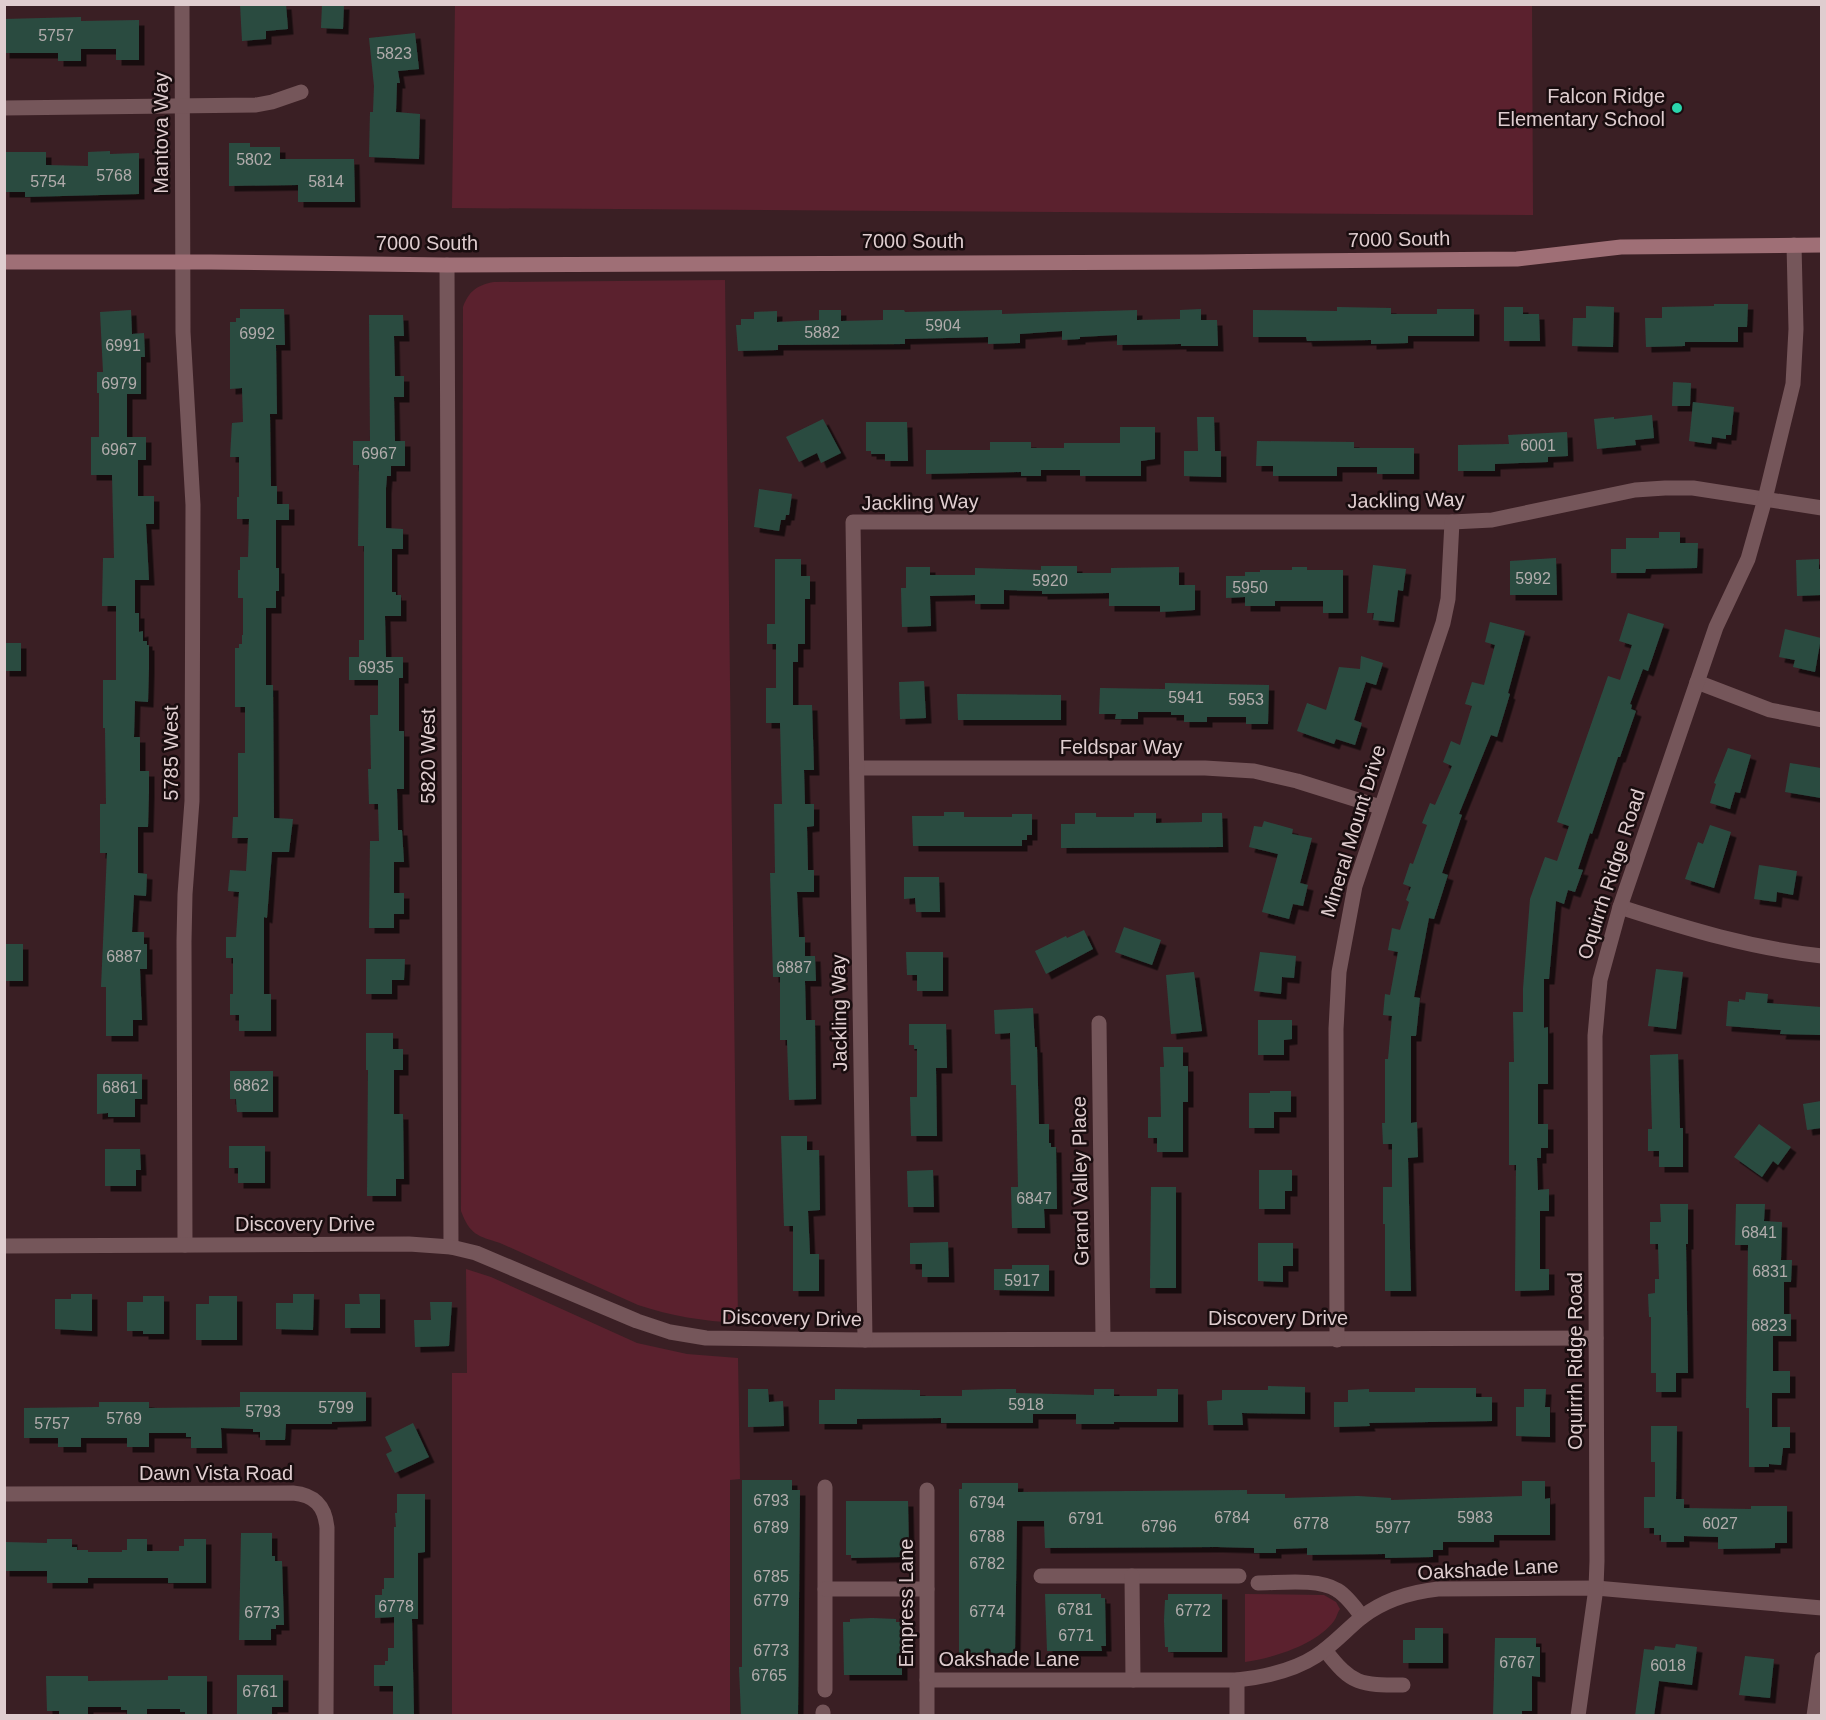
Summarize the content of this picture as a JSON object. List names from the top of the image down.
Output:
{
  "streets": {
    "street": [
      "Mantova Way",
      "7000 South",
      "Jackling Way",
      "Feldspar Way",
      "5785 West",
      "5820 West",
      "Mineral Mount Drive",
      "Oquirrh Ridge Road",
      "Grand Valley Place",
      "Discovery Drive",
      "Dawn Vista Road",
      "Oakshade Lane",
      "Empress Lane"
    ]
  },
  "crossings": [
    ["Mantova Way", "7000 South"],
    ["Mantova Way", "5785 West"],
    ["7000 South", "5785 West"],
    ["7000 South", "5820 West"],
    ["7000 South", "Oquirrh Ridge Road"],
    ["Jackling Way", "Feldspar Way"],
    ["Jackling Way", "Mineral Mount Drive"],
    ["Jackling Way", "Oquirrh Ridge Road"],
    ["Jackling Way", "Discovery Drive"],
    ["Feldspar Way", "Mineral Mount Drive"],
    ["5785 West", "Discovery Drive"],
    ["5820 West", "Discovery Drive"],
    ["Mineral Mount Drive", "Discovery Drive"],
    ["Oquirrh Ridge Road", "Discovery Drive"],
    ["Oquirrh Ridge Road", "Oakshade Lane"],
    ["Grand Valley Place", "Discovery Drive"],
    ["Oakshade Lane", "Empress Lane"]
  ],
  "places": ["Falcon Ridge Elementary School"],
  "house_numbers": [
    "5757",
    "5823",
    "5802",
    "5768",
    "5754",
    "5814",
    "5904",
    "5882",
    "6992",
    "6991",
    "6979",
    "6001",
    "6967",
    "6967",
    "5992",
    "5920",
    "5950",
    "6935",
    "5941",
    "5953",
    "6887",
    "6887",
    "6862",
    "6861",
    "6847",
    "6841",
    "6831",
    "5917",
    "6823",
    "5918",
    "5799",
    "5793",
    "5769",
    "5757",
    "6793",
    "6794",
    "6784",
    "5983",
    "6791",
    "6778",
    "6027",
    "6796",
    "6789",
    "5977",
    "6788",
    "6782",
    "6785",
    "6779",
    "6778",
    "6781",
    "6772",
    "6774",
    "6773",
    "6771",
    "6773",
    "6767",
    "6018",
    "6765",
    "6761"
  ]
}
